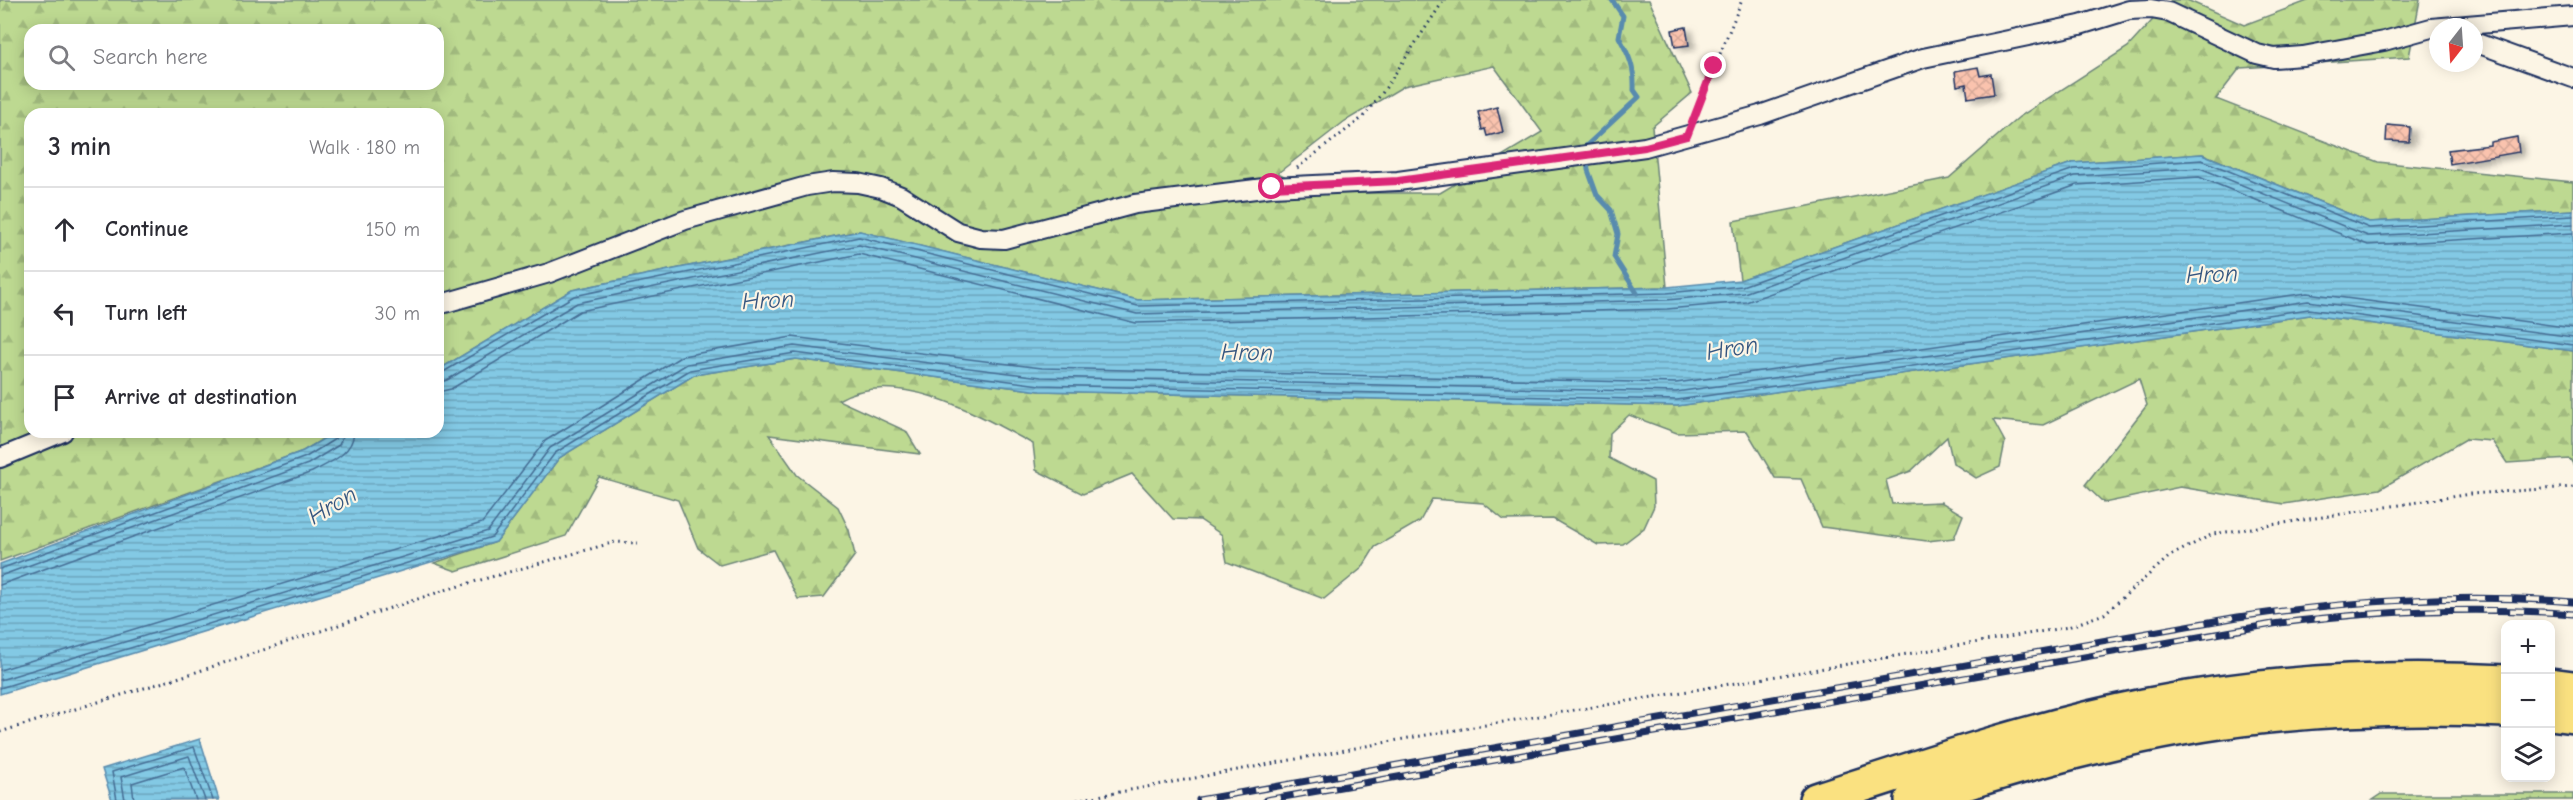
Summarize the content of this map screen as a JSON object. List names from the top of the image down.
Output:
{
  "water": ["Hron"],
  "north": "bottom",
  "page": {
    "search": "Search here",
    "heading": ["3 min", "Walk · 180 m"],
    "list": [
      ["Continue", "150 m"],
      ["Turn left", "30 m"],
      "Arrive at destination"
    ],
    "map_buttons": ["+", "−"]
  }
}
